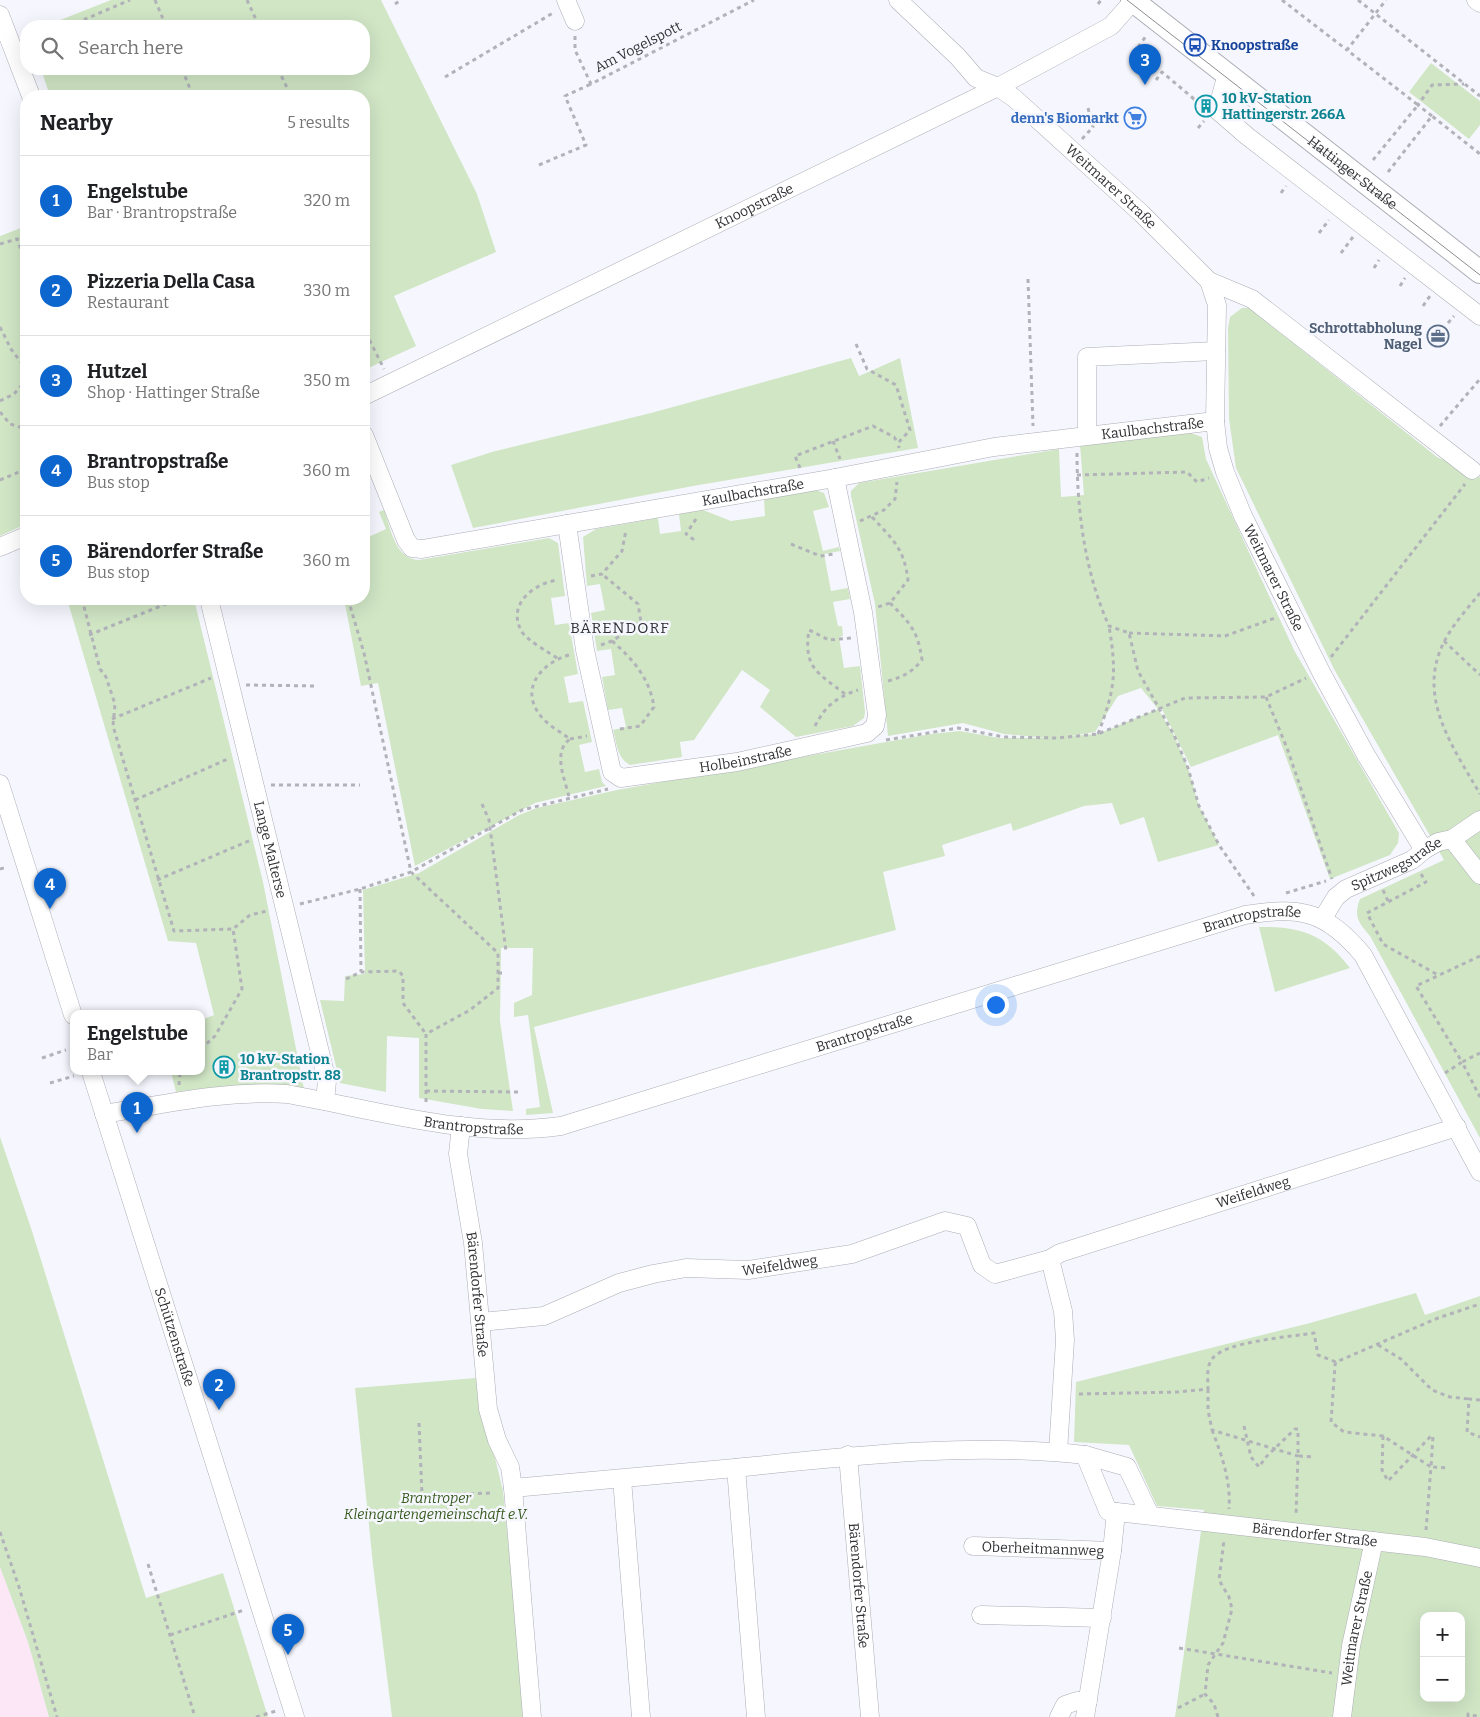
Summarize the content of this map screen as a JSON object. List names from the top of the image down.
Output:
{
  "streets": {
    "main road": ["Hattinger Straße"],
    "street": [
      "Weitmarer Straße",
      "Knoopstraße",
      "Kaulbachstraße",
      "Holbeinstraße",
      "Lange Malterse",
      "Spitzwegstraße",
      "Brantropstraße",
      "Weifeldweg",
      "Bärendorfer Straße",
      "Schützenstraße",
      "Oberheitmannweg"
    ],
    "path": ["Am Vogelspott"]
  },
  "crossings": [
    ["Hattinger Straße", "Knoopstraße"],
    ["Weitmarer Straße", "Knoopstraße"],
    ["Weitmarer Straße", "Kaulbachstraße"],
    ["Weitmarer Straße", "Spitzwegstraße"],
    ["Weitmarer Straße", "Bärendorfer Straße"],
    ["Lange Malterse", "Brantropstraße"],
    ["Spitzwegstraße", "Brantropstraße"],
    ["Brantropstraße", "Weifeldweg"],
    ["Brantropstraße", "Bärendorfer Straße"],
    ["Brantropstraße", "Schützenstraße"],
    ["Weifeldweg", "Bärendorfer Straße"],
    ["Bärendorfer Straße", "Oberheitmannweg"]
  ],
  "districts": ["BÄRENDORF"],
  "parks": ["Brantroper Kleingartengemeinschaft e.V."],
  "places": {
    "bus stop": ["Knoopstraße"],
    "building": ["10 kV-Station Hattingerstr. 266A", "10 kV-Station Brantropstr. 88"],
    "supermarket": ["denn's Biomarkt"],
    "office": ["Schrottabholung Nagel"]
  },
  "page": {
    "search": "Search here",
    "pins": [
      "3",
      "4",
      "1",
      "2",
      "5"
    ],
    "heading": ["Nearby", "5 results"],
    "list": [
      {
        "mark": "1",
        "name": "Engelstube",
        "note": "Bar · Brantropstraße",
        "value": "320 m"
      },
      {
        "mark": "2",
        "name": "Pizzeria Della Casa",
        "note": "Restaurant",
        "value": "330 m"
      },
      {
        "mark": "3",
        "name": "Hutzel",
        "note": "Shop · Hattinger Straße",
        "value": "350 m"
      },
      {
        "mark": "4",
        "name": "Brantropstraße",
        "note": "Bus stop",
        "value": "360 m"
      },
      {
        "mark": "5",
        "name": "Bärendorfer Straße",
        "note": "Bus stop",
        "value": "360 m"
      }
    ],
    "popup": ["Engelstube", "Bar"],
    "map_buttons": ["+", "−"]
  }
}
